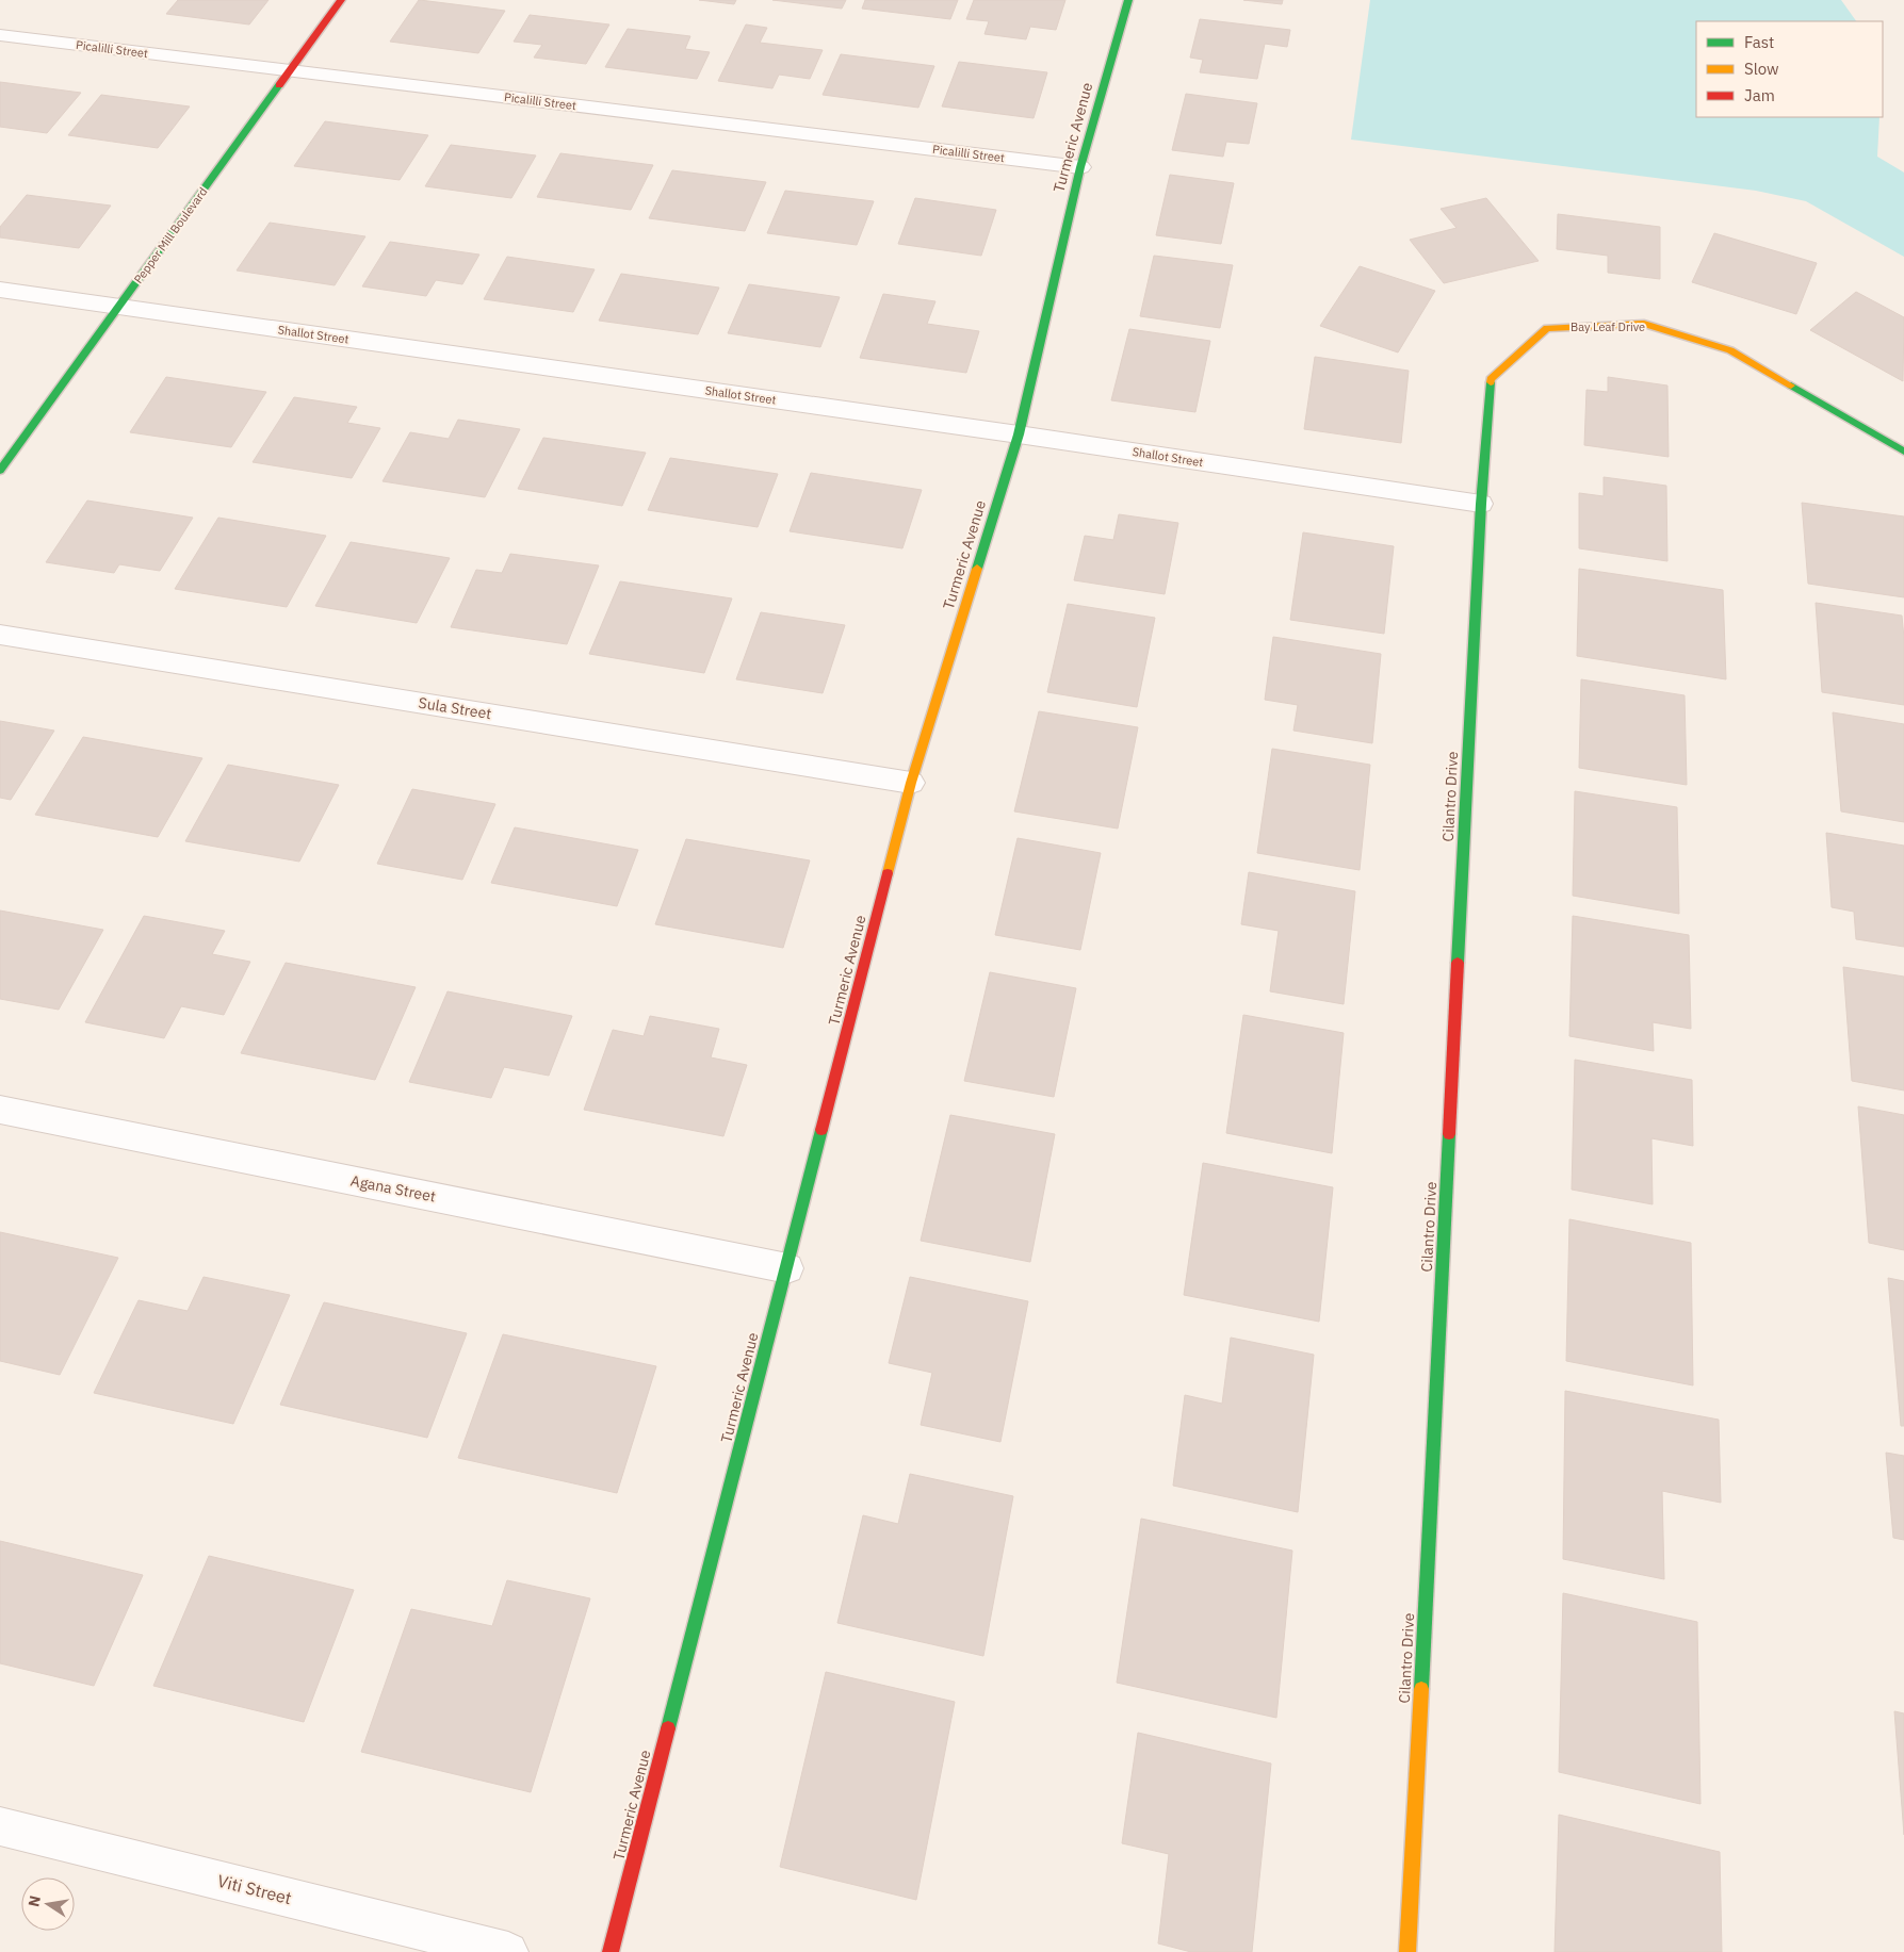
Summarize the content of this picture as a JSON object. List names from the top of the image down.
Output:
{
  "streets": {
    "street": [
      "Picalilli Street",
      "Turmeric Avenue",
      "Pepper Mill Boulevard",
      "Bay Leaf Drive",
      "Shallot Street",
      "Sula Street",
      "Cilantro Drive",
      "Agana Street",
      "Viti Street"
    ]
  },
  "crossings": [
    ["Picalilli Street", "Turmeric Avenue"],
    ["Picalilli Street", "Pepper Mill Boulevard"],
    ["Turmeric Avenue", "Shallot Street"],
    ["Turmeric Avenue", "Sula Street"],
    ["Turmeric Avenue", "Agana Street"],
    ["Pepper Mill Boulevard", "Shallot Street"],
    ["Bay Leaf Drive", "Shallot Street"],
    ["Bay Leaf Drive", "Cilantro Drive"],
    ["Shallot Street", "Cilantro Drive"]
  ],
  "legend": ["Fast", "Slow", "Jam"],
  "north": "left"
}
